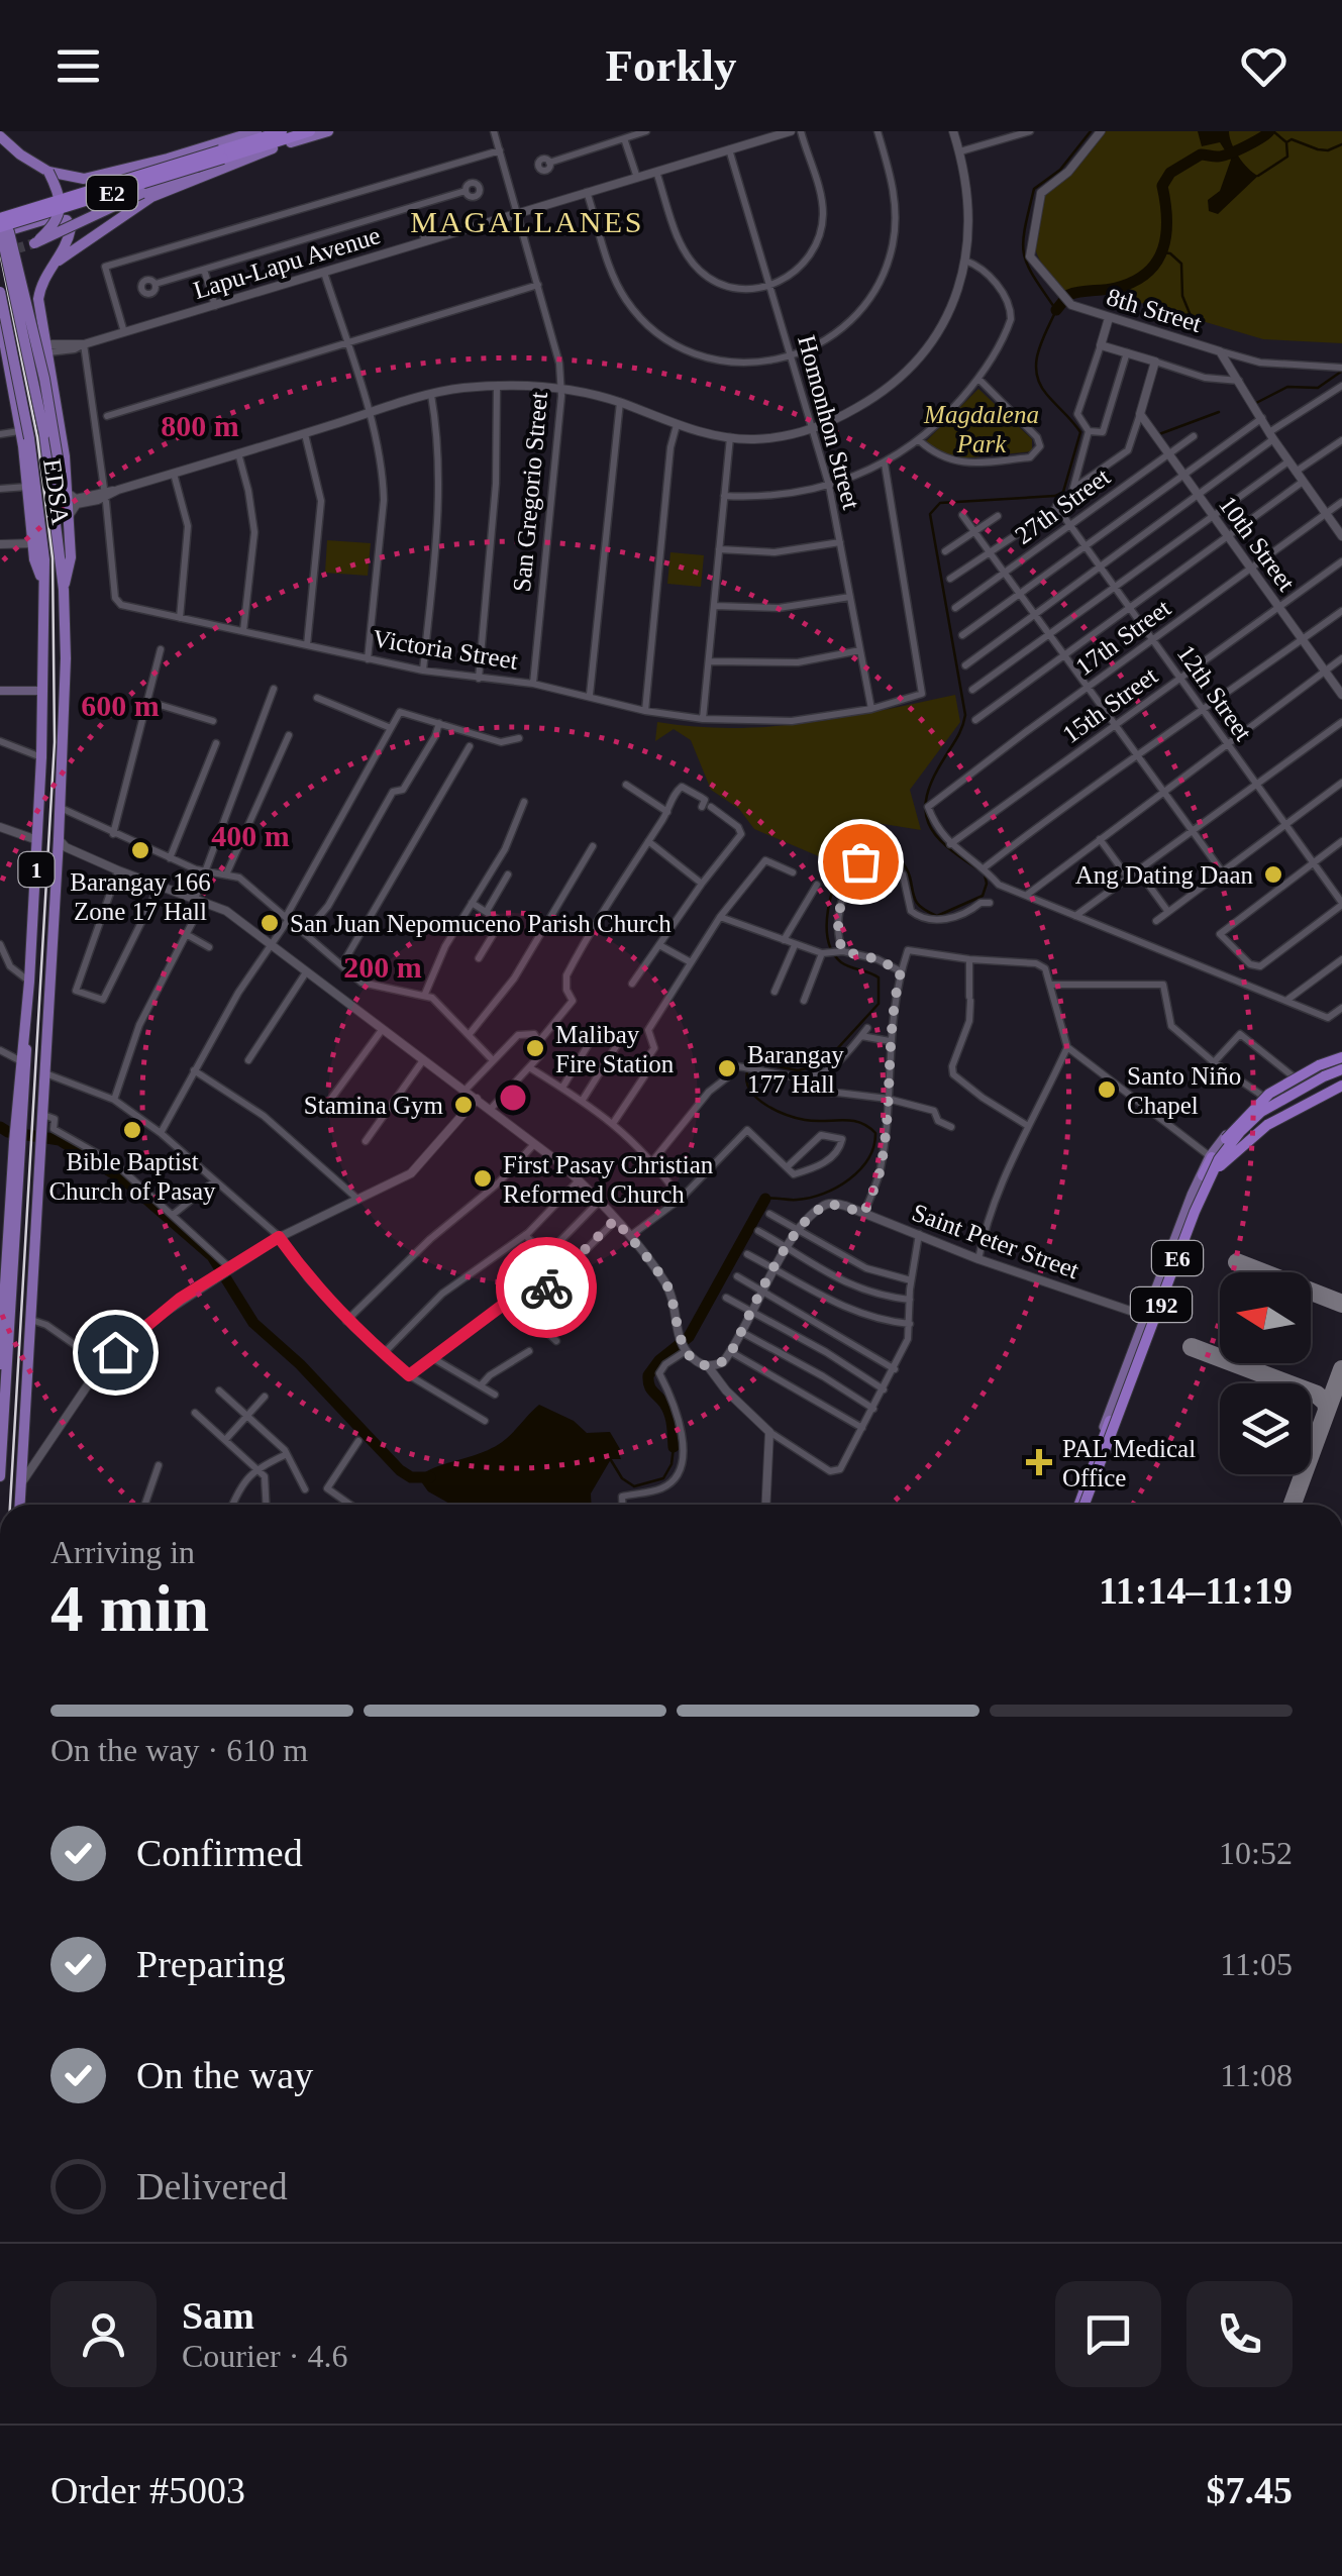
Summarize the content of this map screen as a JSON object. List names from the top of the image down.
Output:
{
  "streets": {
    "highway": [
      "E2",
      "EDSA",
      "1",
      "E6"
    ],
    "main road": ["192"],
    "street": [
      "Lapu-Lapu Avenue",
      "8th Street",
      "Homonhon Street",
      "San Gregorio Street",
      "27th Street",
      "10th Street",
      "17th Street",
      "Victoria Street",
      "12th Street",
      "15th Street",
      "Saint Peter Street"
    ]
  },
  "crossings": [
    ["E2", "EDSA"],
    ["E2", "1"],
    ["Lapu-Lapu Avenue", "Homonhon Street"],
    ["Lapu-Lapu Avenue", "San Gregorio Street"],
    ["Lapu-Lapu Avenue", "Victoria Street"],
    ["Lapu-Lapu Avenue", "1"],
    ["8th Street", "17th Street"],
    ["Homonhon Street", "Victoria Street"],
    ["EDSA", "1"],
    ["San Gregorio Street", "Victoria Street"],
    ["27th Street", "10th Street"],
    ["27th Street", "12th Street"],
    ["10th Street", "17th Street"],
    ["10th Street", "15th Street"],
    ["17th Street", "12th Street"],
    ["17th Street", "15th Street"],
    ["12th Street", "15th Street"],
    ["Saint Peter Street", "192"],
    ["E6", "192"]
  ],
  "districts": ["MAGALLANES"],
  "parks": ["Magdalena Park"],
  "places": {
    "other": [
      "Barangay 166 Zone 17 Hall",
      "Ang Dating Daan",
      "San Juan Nepomuceno Parish Church",
      "Malibay Fire Station",
      "Barangay 177 Hall",
      "Santo Niño Chapel",
      "Stamina Gym",
      "Bible Baptist Church of Pasay",
      "First Pasay Christian Reformed Church"
    ],
    "health": ["PAL Medical Office"]
  },
  "north": "left",
  "page": {
    "header": "Forkly",
    "heading": ["4 min", "Arriving in", "11:14–11:19"],
    "panel": [
      "Sam",
      "Courier · 4.6",
      "Order #5003",
      "$7.45"
    ],
    "bar": "On the way · 610 m",
    "list": [
      ["Confirmed", "10:52"],
      ["Preparing", "11:05"],
      ["On the way", "11:08"],
      "Delivered"
    ]
  },
  "rings": [
    "800 m",
    "600 m",
    "400 m",
    "200 m"
  ]
}
